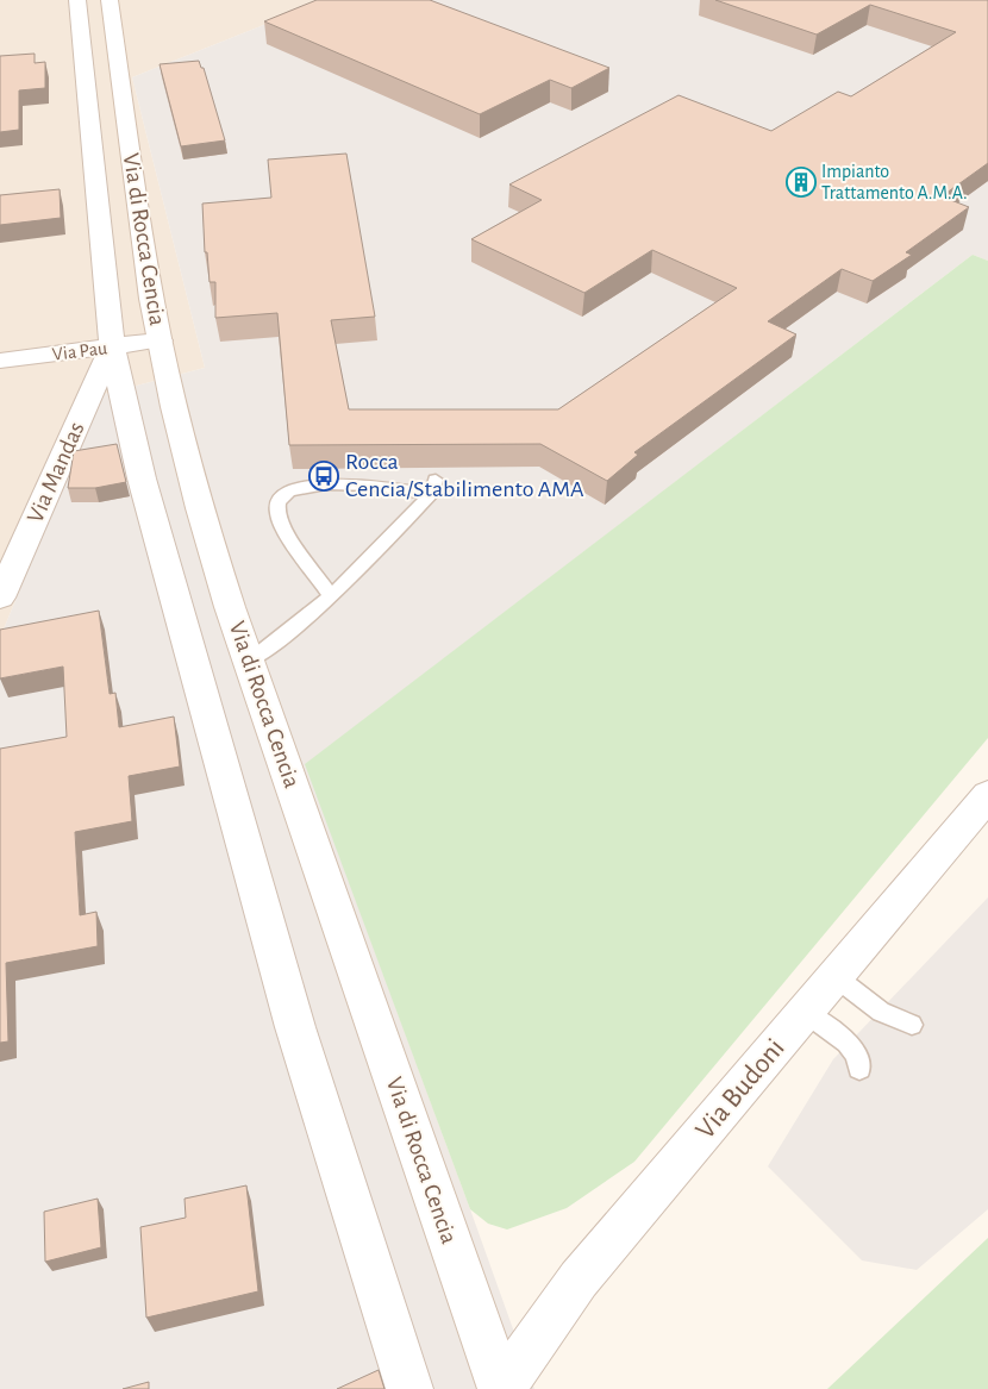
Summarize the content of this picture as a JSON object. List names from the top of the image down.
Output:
{
  "streets": {
    "street": [
      "Via di Rocca Cencia",
      "Via Pau",
      "Via Mandas",
      "Via Budoni"
    ]
  },
  "crossings": [
    ["Via di Rocca Cencia", "Via Pau"],
    ["Via di Rocca Cencia", "Via Mandas"],
    ["Via di Rocca Cencia", "Via Budoni"],
    ["Via Pau", "Via Mandas"]
  ],
  "places": {
    "building": ["Impianto Trattamento A.M.A."],
    "bus stop": ["Rocca Cencia/Stabilimento AMA"]
  }
}
